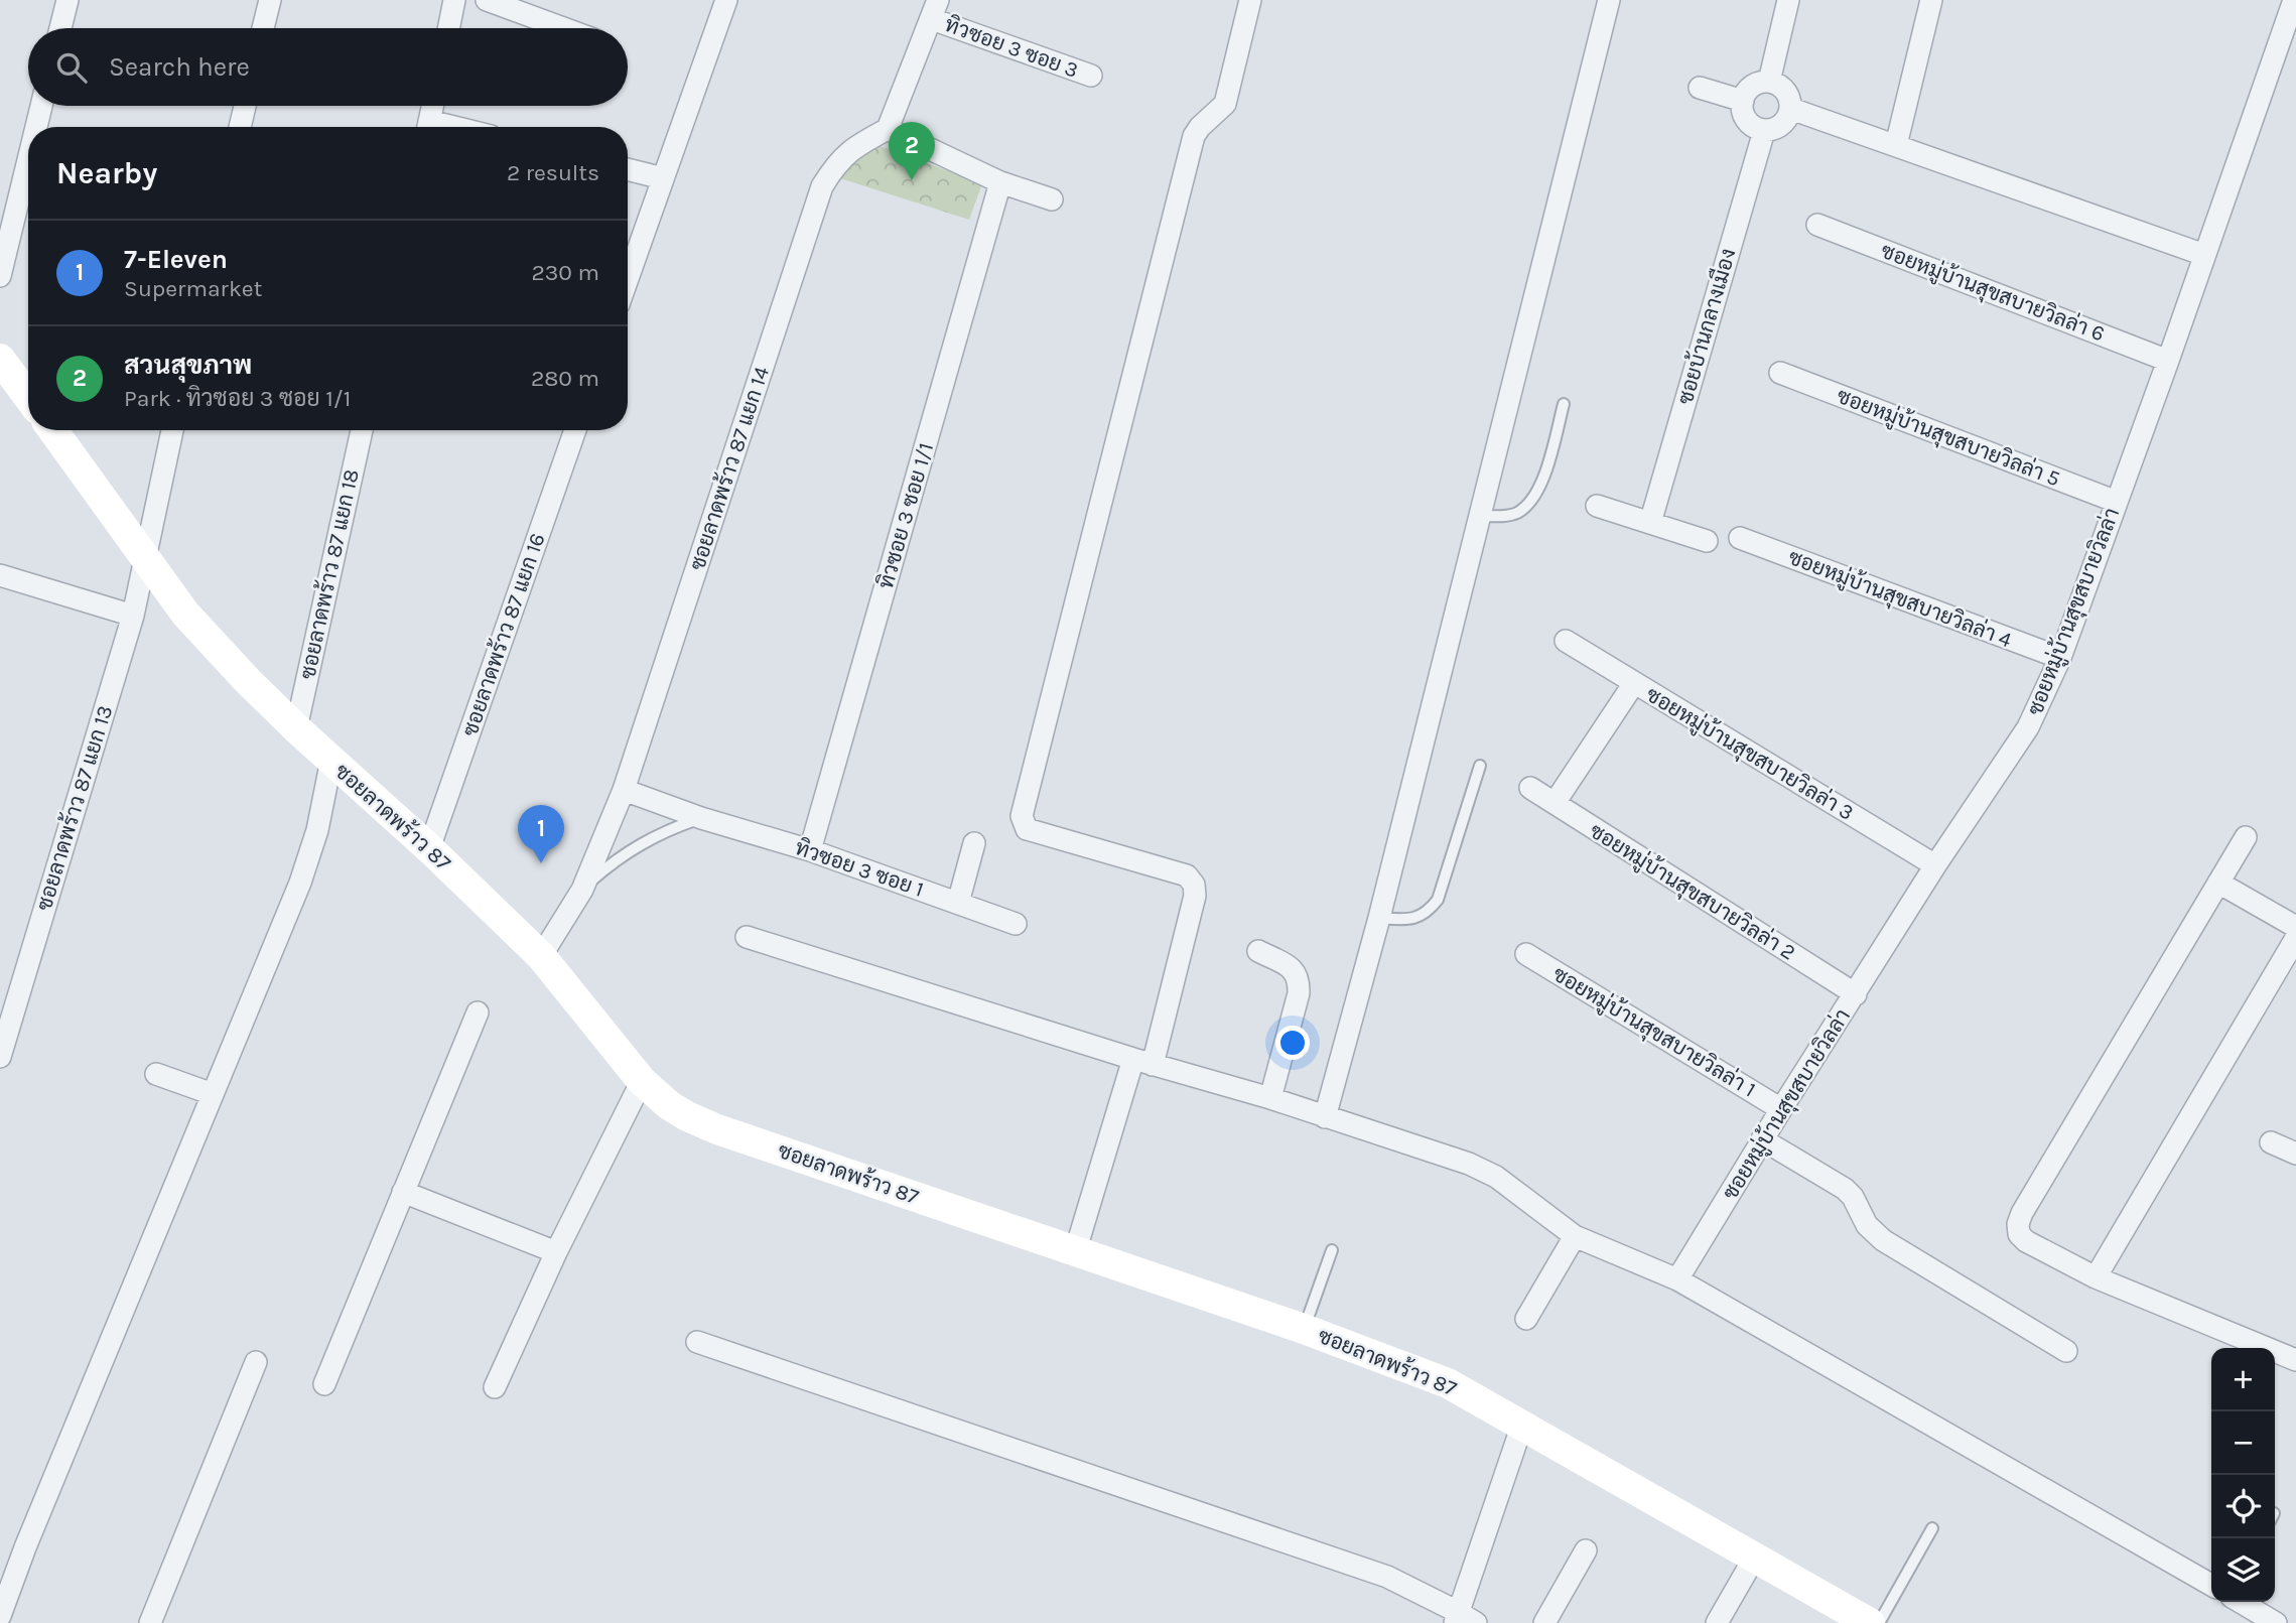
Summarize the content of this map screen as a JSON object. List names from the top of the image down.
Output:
{
  "streets": {
    "street": [
      "ทิวซอย 3 ซอย 3",
      "ซอยหมู่บ้านสุขสบายวิลล่า 6",
      "ซอยบ้านกลางเมือง",
      "ซอยหมู่บ้านสุขสบายวิลล่า 5",
      "ซอยลาดพร้าว 87 แยก 14",
      "ทิวซอย 3 ซอย 1/1",
      "ซอยลาดพร้าว 87 แยก 18",
      "ซอยหมู่บ้านสุขสบายวิลล่า 4",
      "ซอยหมู่บ้านสุขสบายวิลล่า",
      "ซอยลาดพร้าว 87 แยก 16",
      "ซอยหมู่บ้านสุขสบายวิลล่า 3",
      "ซอยลาดพร้าว 87 แยก 13",
      "ซอยลาดพร้าว 87",
      "ทิวซอย 3 ซอย 1",
      "ซอยหมู่บ้านสุขสบายวิลล่า 2",
      "ซอยหมู่บ้านสุขสบายวิลล่า 1"
    ]
  },
  "crossings": [
    ["ซอยหมู่บ้านสุขสบายวิลล่า 6", "ซอยหมู่บ้านสุขสบายวิลล่า"],
    ["ซอยหมู่บ้านสุขสบายวิลล่า 5", "ซอยหมู่บ้านสุขสบายวิลล่า"],
    ["ซอยลาดพร้าว 87 แยก 14", "ซอยลาดพร้าว 87"],
    ["ซอยลาดพร้าว 87 แยก 14", "ทิวซอย 3 ซอย 1"],
    ["ทิวซอย 3 ซอย 1/1", "ทิวซอย 3 ซอย 1"],
    ["ซอยลาดพร้าว 87 แยก 18", "ซอยลาดพร้าว 87"],
    ["ซอยหมู่บ้านสุขสบายวิลล่า 4", "ซอยหมู่บ้านสุขสบายวิลล่า"],
    ["ซอยหมู่บ้านสุขสบายวิลล่า", "ซอยหมู่บ้านสุขสบายวิลล่า 3"],
    ["ซอยหมู่บ้านสุขสบายวิลล่า", "ซอยหมู่บ้านสุขสบายวิลล่า 2"],
    ["ซอยหมู่บ้านสุขสบายวิลล่า", "ซอยหมู่บ้านสุขสบายวิลล่า 1"],
    ["ซอยลาดพร้าว 87 แยก 16", "ซอยลาดพร้าว 87"],
    ["ซอยลาดพร้าว 87 แยก 13", "ซอยลาดพร้าว 87"]
  ],
  "page": {
    "search": "Search here",
    "pins": ["2", "1"],
    "heading": ["Nearby", "2 results"],
    "list": [
      {
        "mark": "1",
        "name": "7-Eleven",
        "note": "Supermarket",
        "value": "230 m"
      },
      {
        "mark": "2",
        "name": "สวนสุขภาพ",
        "note": "Park · ทิวซอย 3 ซอย 1/1",
        "value": "280 m"
      }
    ],
    "map_buttons": ["+", "−"]
  }
}
